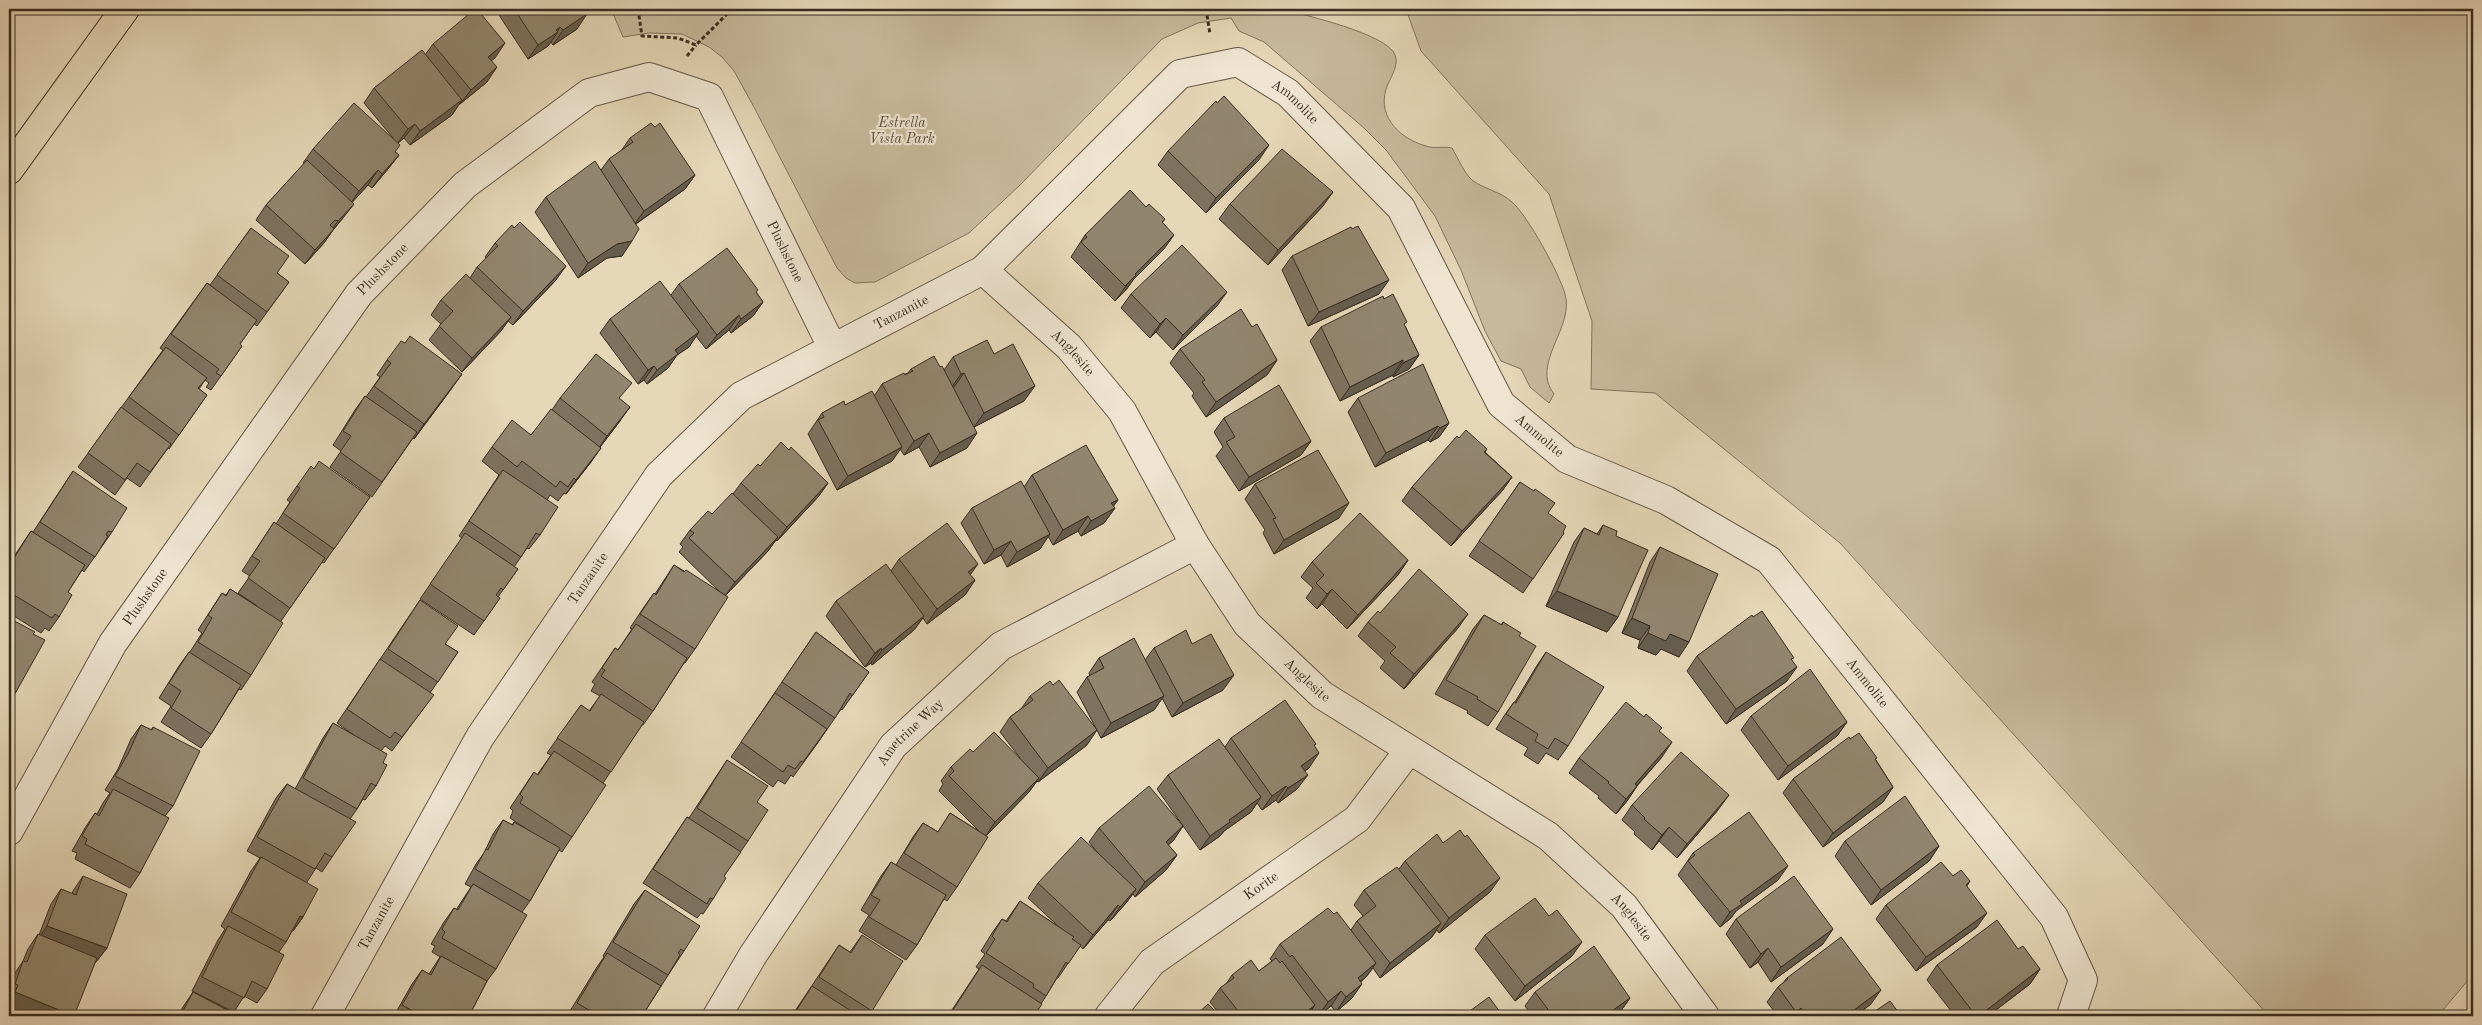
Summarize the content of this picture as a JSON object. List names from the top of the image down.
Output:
{
  "streets": {
    "street": [
      "Ammolite",
      "Plushstone",
      "Tanzanite",
      "Anglesite",
      "Ametrine Way",
      "Korite"
    ]
  },
  "crossings": [
    ["Ammolite", "Tanzanite"],
    ["Ammolite", "Anglesite"],
    ["Plushstone", "Tanzanite"],
    ["Tanzanite", "Anglesite"],
    ["Anglesite", "Ametrine Way"],
    ["Anglesite", "Korite"]
  ],
  "parks": ["Estrella Vista Park"]
}
